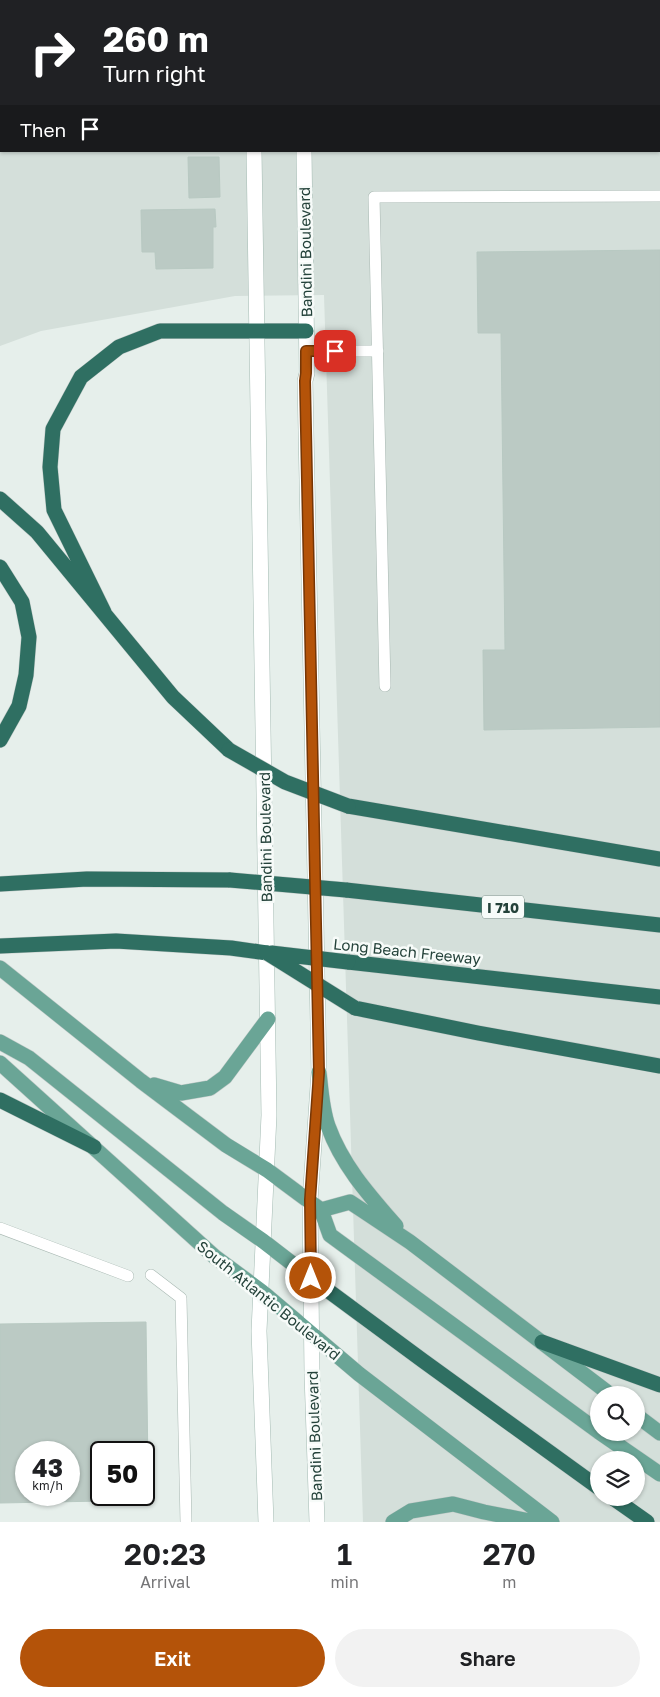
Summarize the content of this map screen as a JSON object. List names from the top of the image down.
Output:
{
  "streets": {
    "highway": ["I 710", "Long Beach Freeway"],
    "main road": ["Bandini Boulevard", "South Atlantic Boulevard"]
  },
  "crossings": [
    ["Bandini Boulevard", "South Atlantic Boulevard"]
  ],
  "page": {
    "turn": ["260 m", "Turn right"],
    "then": "Then",
    "speed": "43 km/h",
    "limit": "50",
    "eta": [
      "20:23",
      "Arrival",
      "1",
      "min",
      "270",
      "m"
    ],
    "buttons": ["Exit", "Share"]
  }
}
